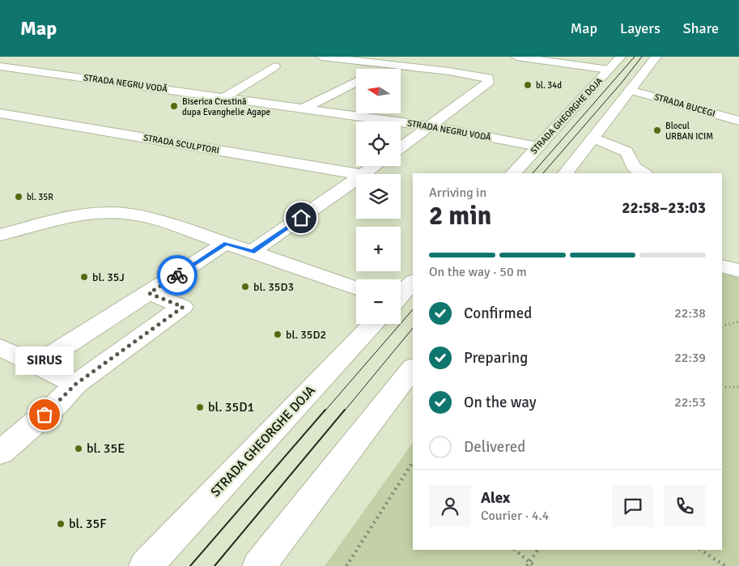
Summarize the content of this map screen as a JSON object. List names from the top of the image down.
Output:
{
  "streets": {
    "street": [
      "STRADA NEGRU VODĂ",
      "STRADA BUCEGI",
      "STRADA GHEORGHE DOJA",
      "STRADA SCULPTORI"
    ]
  },
  "crossings": [
    ["STRADA NEGRU VODĂ", "STRADA GHEORGHE DOJA"]
  ],
  "places": [
    "bl. 34d",
    "Biserica Crestină dupa Evanghelie Agape",
    "Blocul URBAN ICIM",
    "bl. 35R",
    "bl. 35J",
    "bl. 35D3",
    "bl. 35D2",
    "bl. 35D1",
    "SIRUS",
    "bl. 35E",
    "bl. 35F"
  ],
  "north": "left",
  "page": {
    "header": "Map",
    "nav": ["Map", "Layers", "Share"],
    "map_buttons": ["+", "−"],
    "heading": ["2 min", "Arriving in", "22:58–23:03"],
    "panel": ["Alex", "Courier · 4.4"],
    "bar": "On the way · 50 m",
    "list": [
      ["Confirmed", "22:38"],
      ["Preparing", "22:39"],
      ["On the way", "22:53"],
      "Delivered"
    ],
    "bubble": "SIRUS"
  }
}
